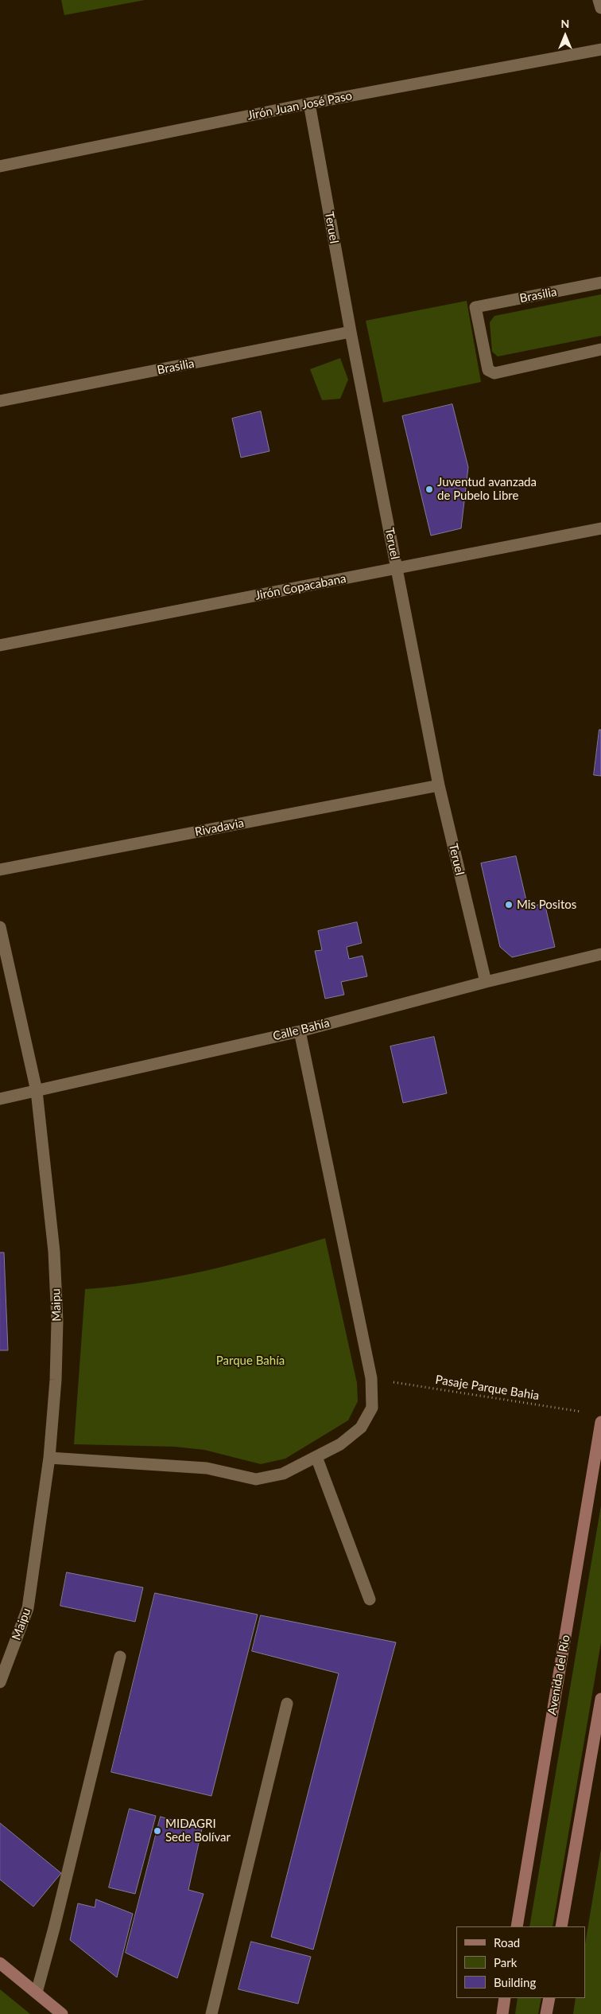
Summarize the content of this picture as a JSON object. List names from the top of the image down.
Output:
{
  "streets": {
    "main road": ["Avenida del Río"],
    "street": [
      "Jirón Juan José Paso",
      "Teruel",
      "Brasilia",
      "Jirón Copacabana",
      "Rivadavia",
      "Calle Bahía",
      "Maipu"
    ],
    "path": ["Pasaje Parque Bahia"]
  },
  "crossings": [
    ["Jirón Juan José Paso", "Teruel"],
    ["Teruel", "Brasilia"],
    ["Teruel", "Jirón Copacabana"],
    ["Teruel", "Rivadavia"],
    ["Teruel", "Calle Bahía"],
    ["Calle Bahía", "Maipu"]
  ],
  "parks": ["Parque Bahía"],
  "places": ["Juventud avanzada de Pubelo Libre", "Mis Positos", "MIDAGRI Sede Bolívar"],
  "legend": ["Road", "Park", "Building"],
  "north": "top"
}
